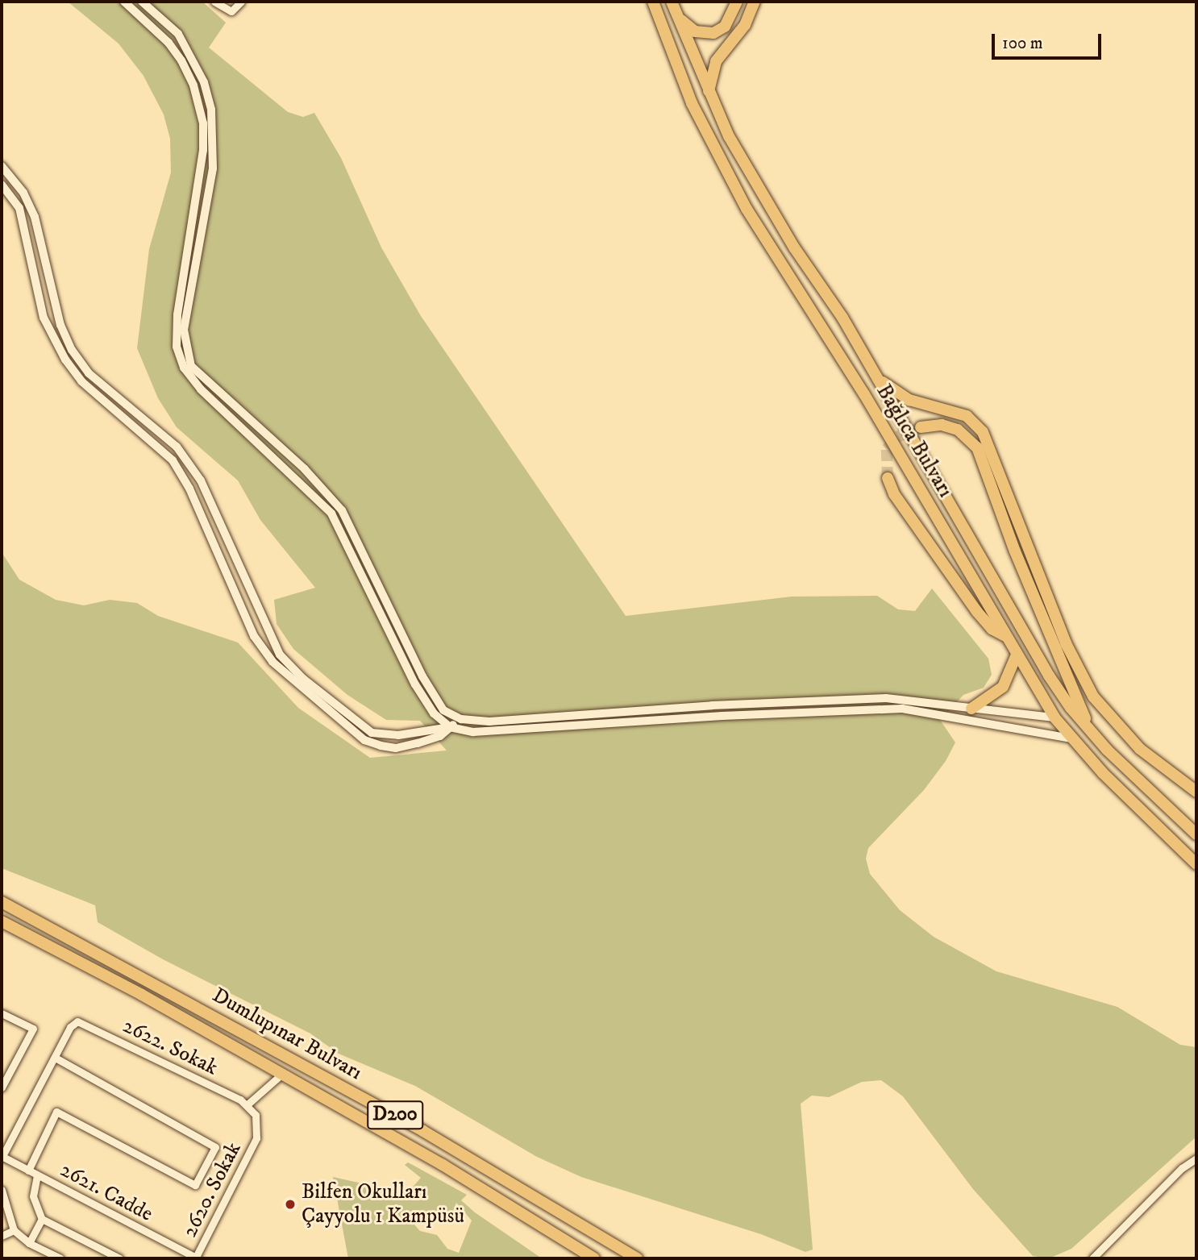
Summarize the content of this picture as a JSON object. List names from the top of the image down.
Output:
{
  "streets": {
    "main road": ["Bağlıca Bulvarı", "Dumlupınar Bulvarı", "D200"],
    "street": ["2622. Sokak", "2620. Sokak", "2621. Cadde"]
  },
  "crossings": [
    ["2622. Sokak", "2620. Sokak"],
    ["2620. Sokak", "2621. Cadde"]
  ],
  "places": ["Bilfen Okulları Çayyolu 1 Kampüsü"],
  "scale_bar": "100 m"
}
